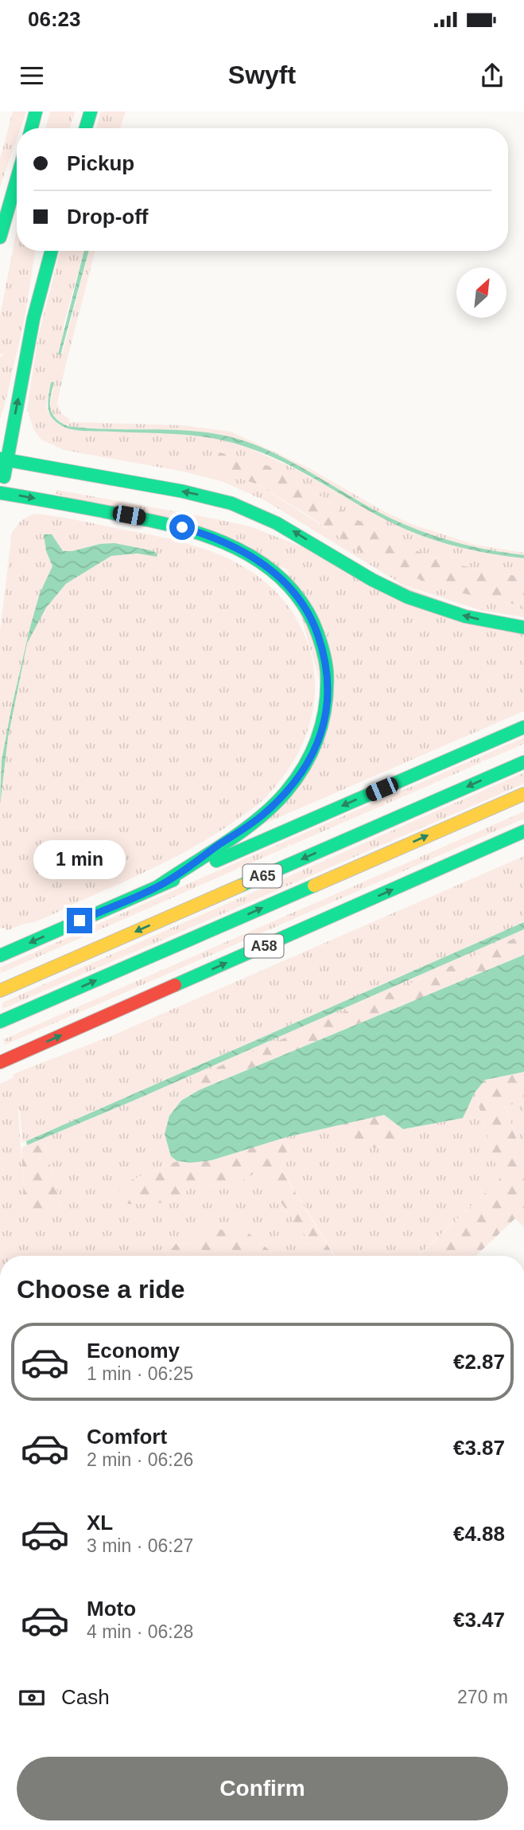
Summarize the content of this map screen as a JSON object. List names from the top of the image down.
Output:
{
  "streets": {
    "highway": ["A65", "A58"]
  },
  "north": "top right",
  "page": {
    "status": "06:23",
    "header": "Swyft",
    "banner": ["Pickup", "Drop-off"],
    "bubble": "1 min",
    "heading": "Choose a ride",
    "list": [
      {
        "name": "Economy",
        "note": "1 min · 06:25",
        "value": "€2.87"
      },
      {
        "name": "Comfort",
        "note": "2 min · 06:26",
        "value": "€3.87"
      },
      {
        "name": "XL",
        "note": "3 min · 06:27",
        "value": "€4.88"
      },
      {
        "name": "Moto",
        "note": "4 min · 06:28",
        "value": "€3.47"
      }
    ],
    "pay": ["Cash", "270 m"],
    "buttons": "Confirm"
  }
}
